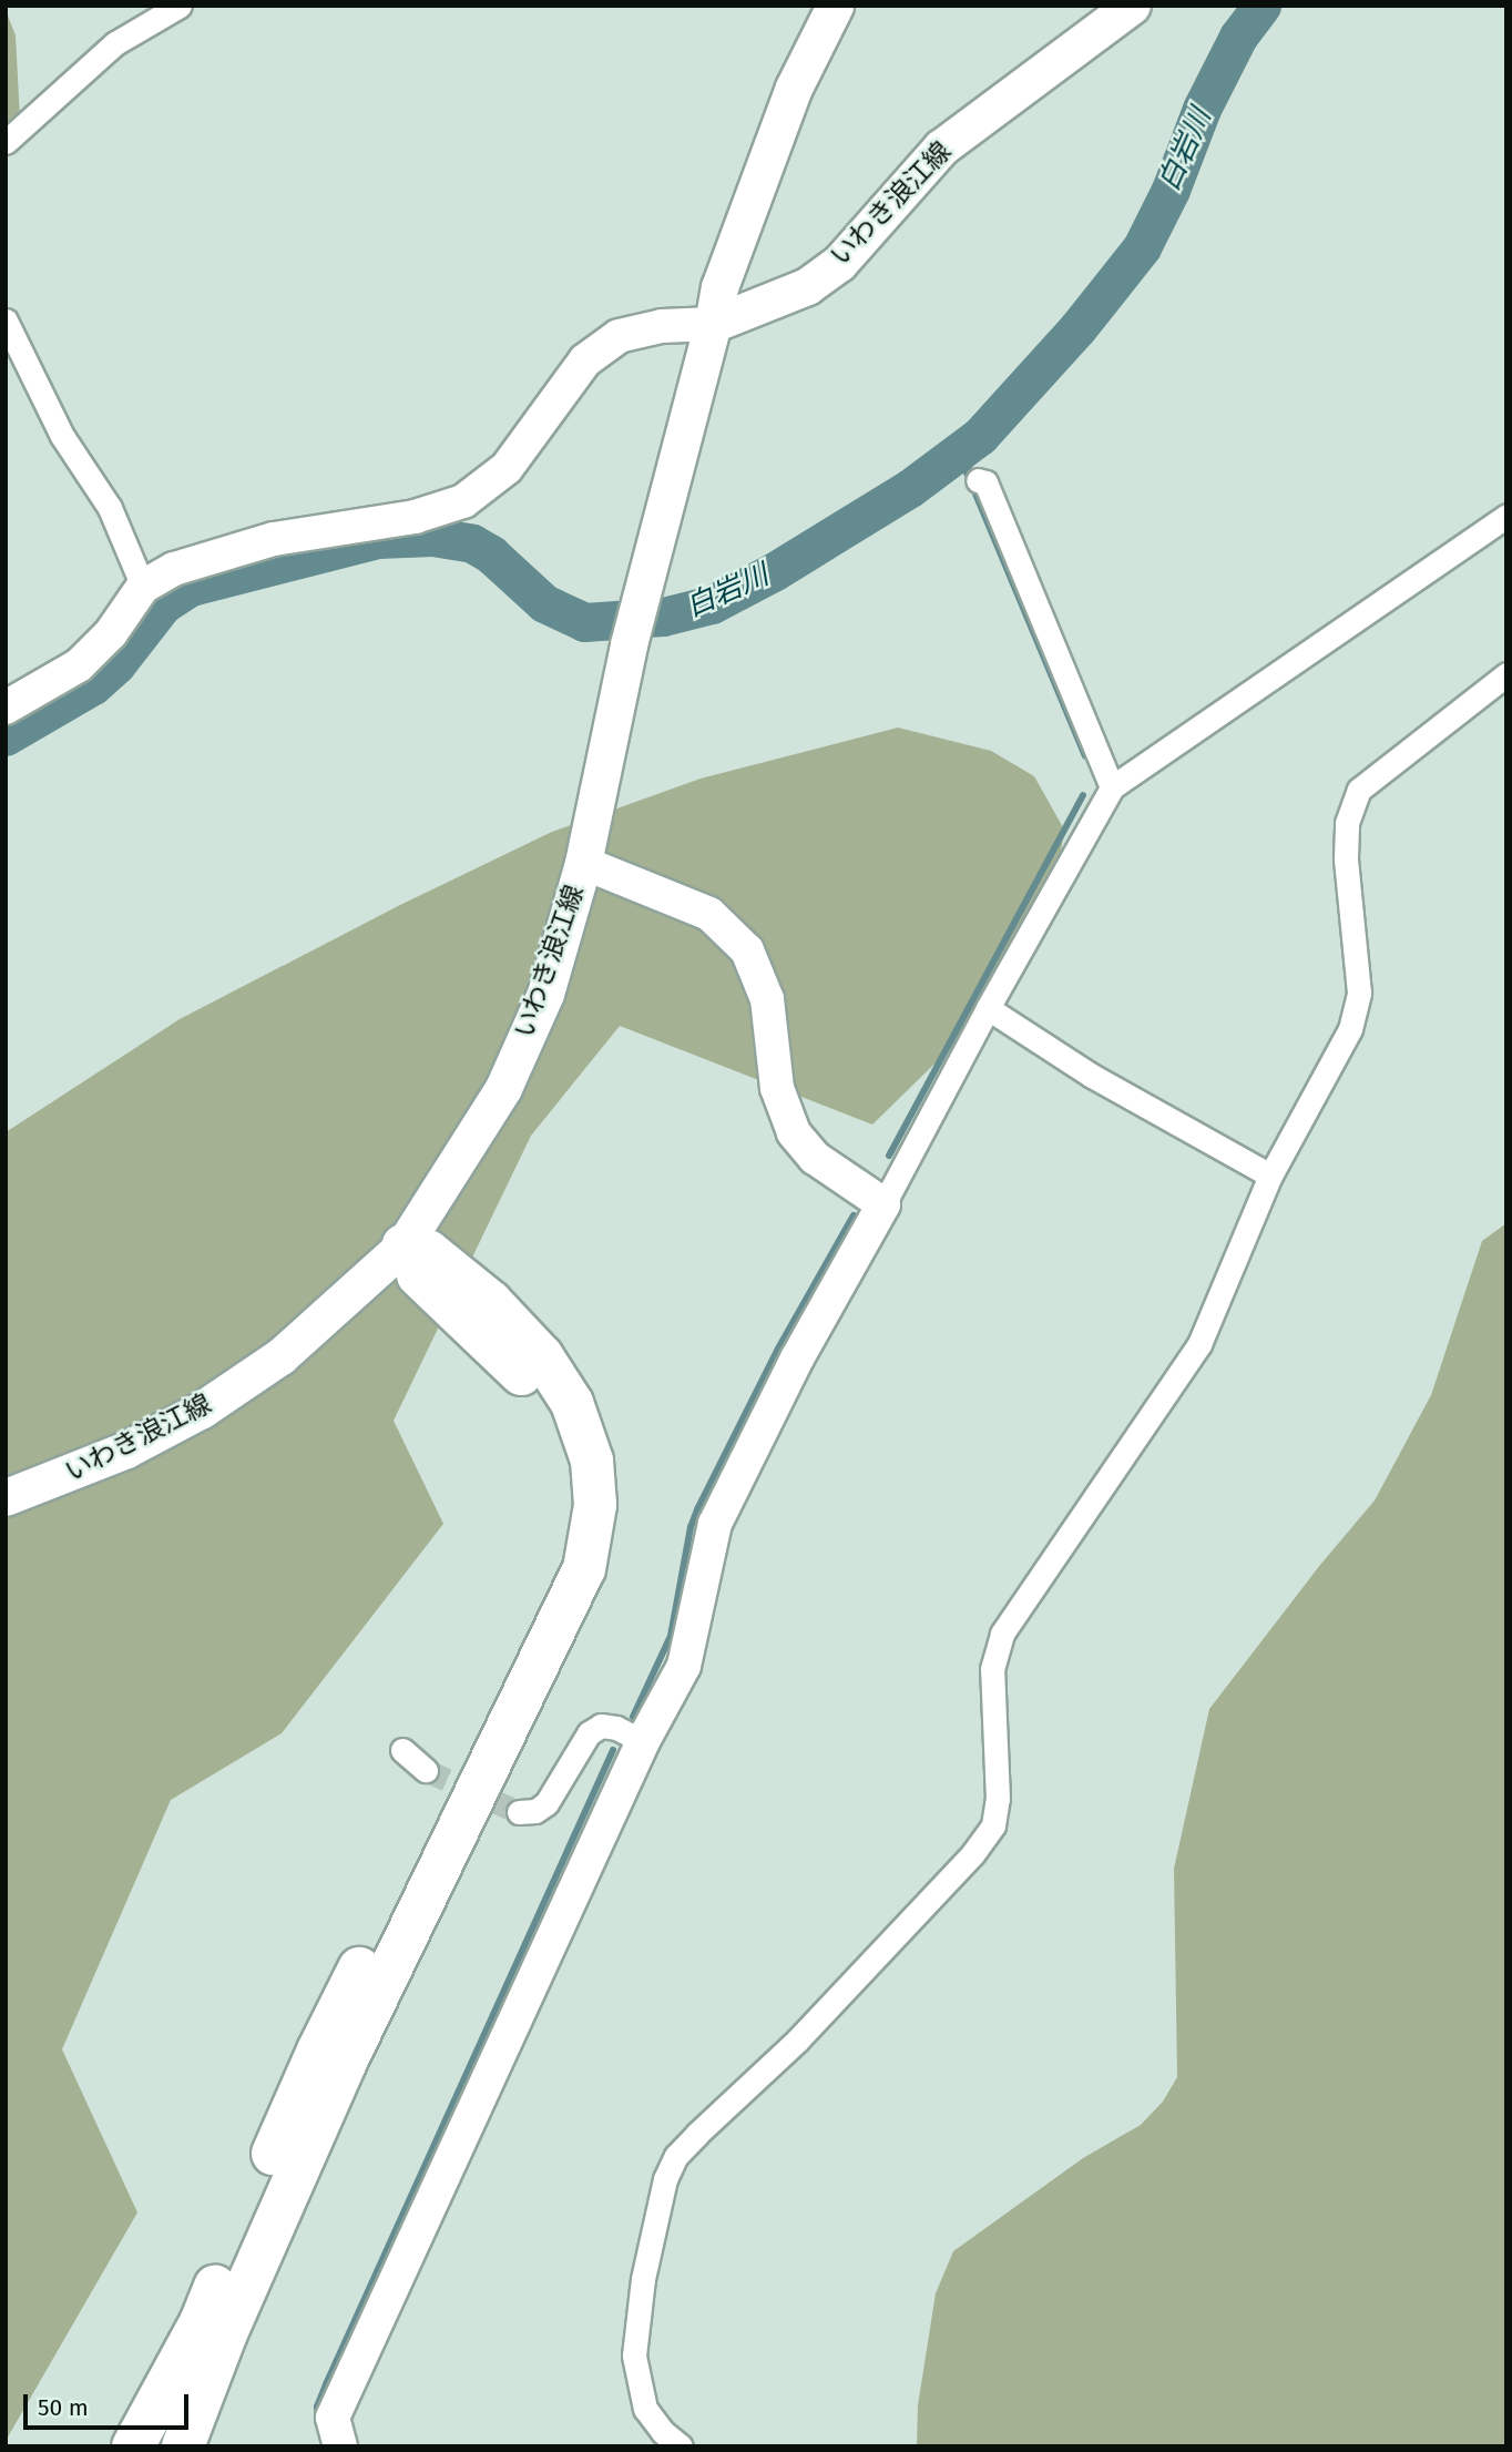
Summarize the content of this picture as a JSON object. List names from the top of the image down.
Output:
{
  "streets": {
    "main road": ["いわき浪江線"]
  },
  "water": ["白岩川"],
  "scale_bar": "50 m"
}
